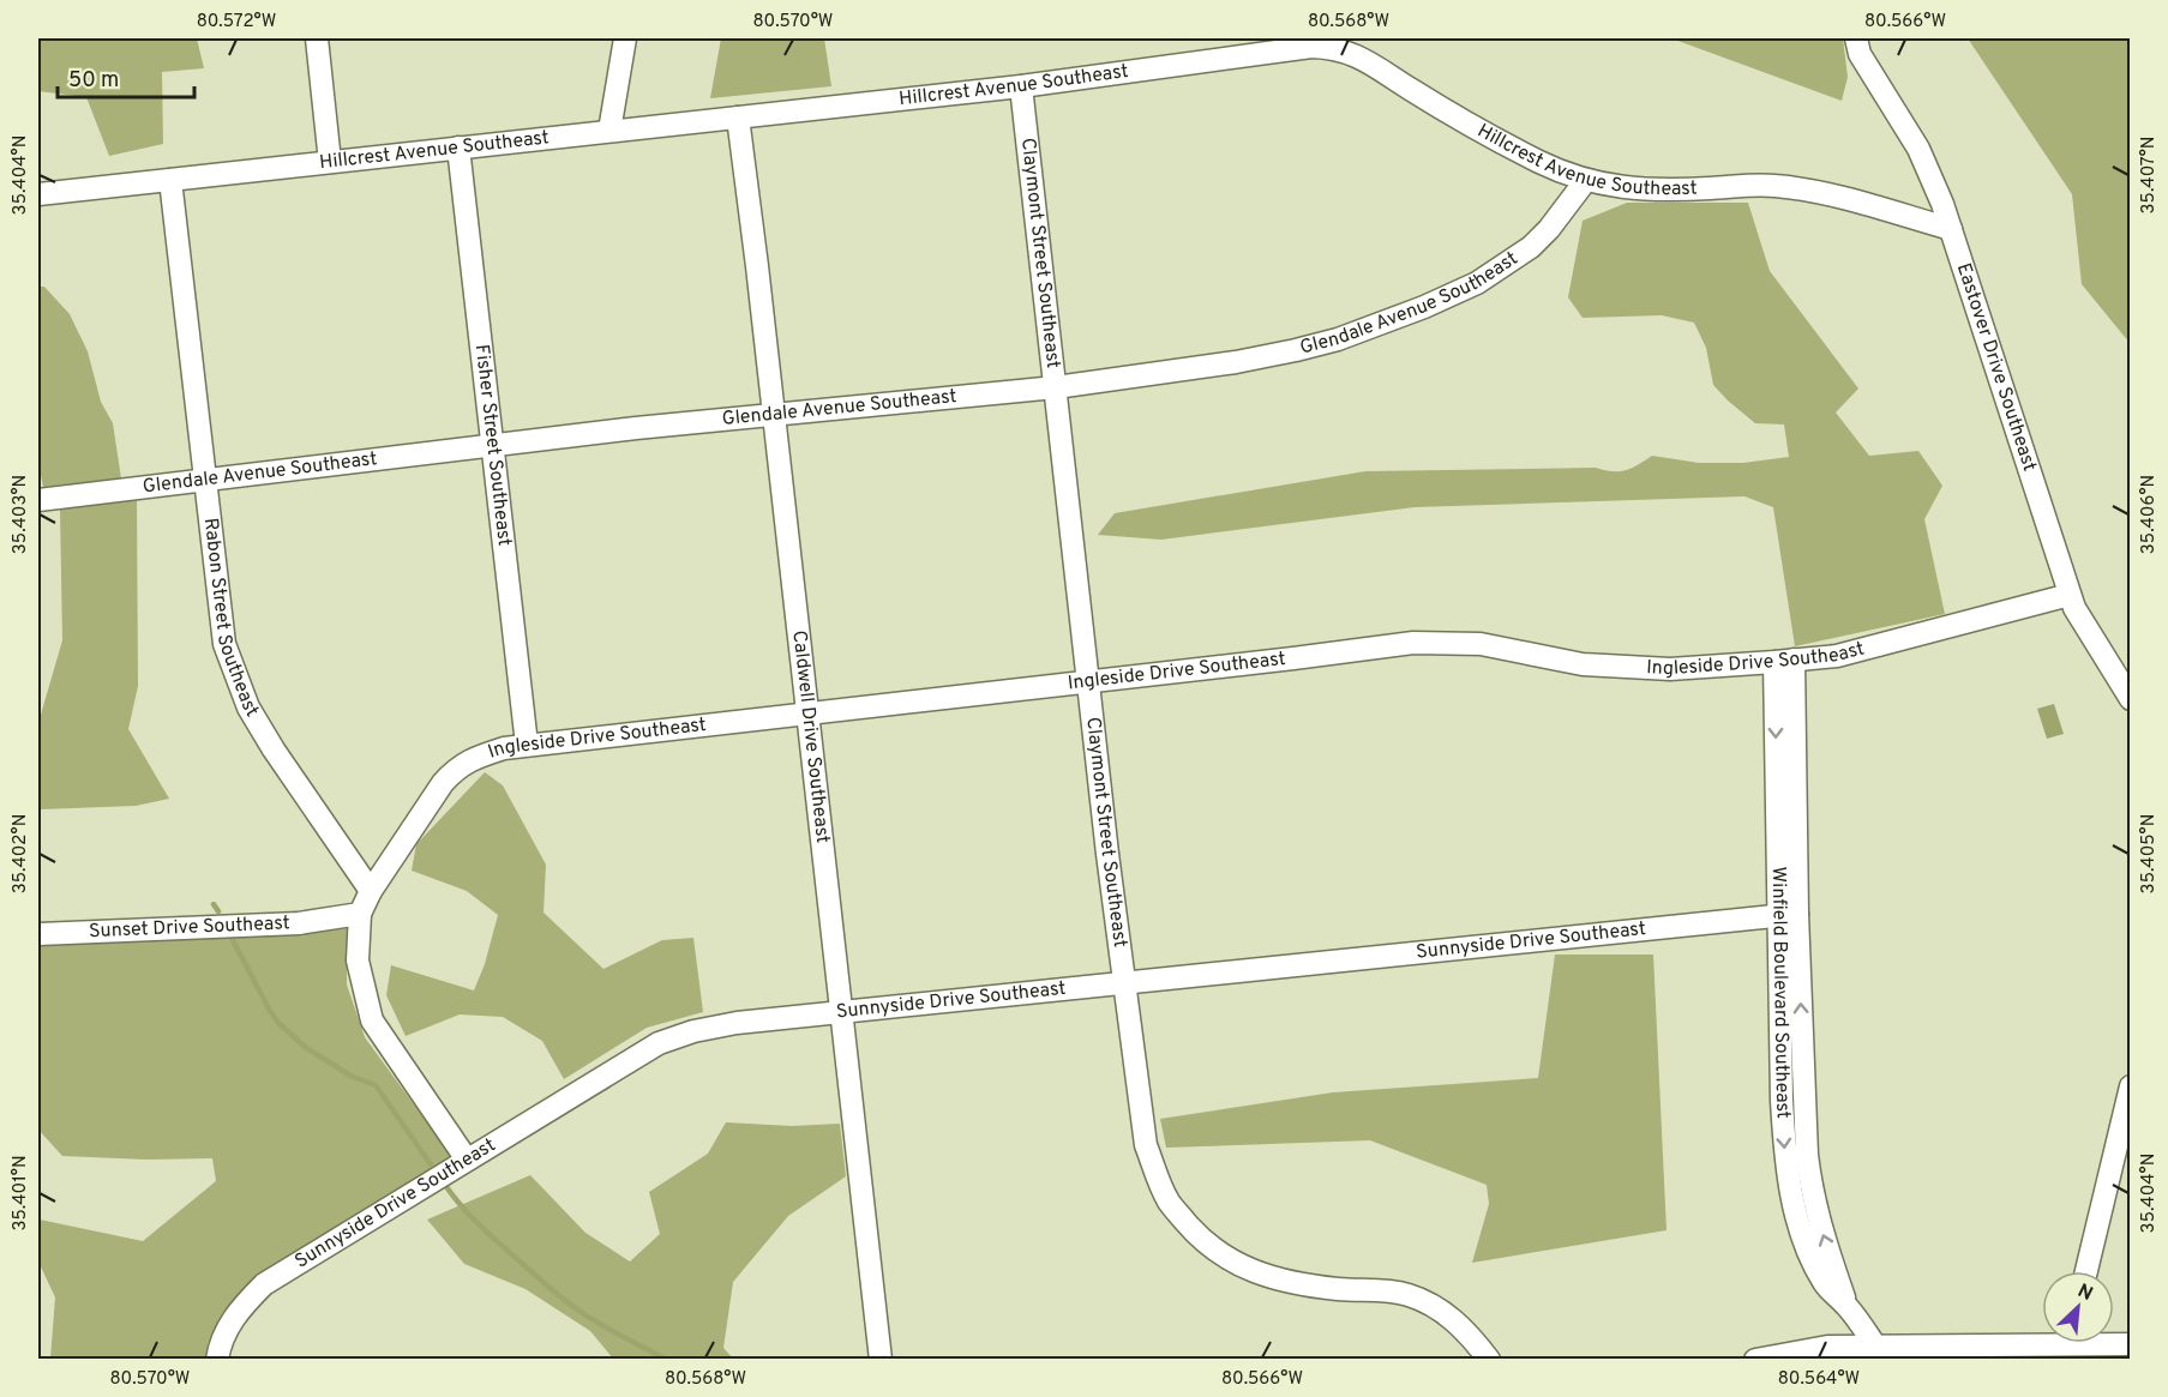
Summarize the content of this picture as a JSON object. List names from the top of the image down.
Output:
{
  "streets": {
    "street": [
      "Hillcrest Avenue Southeast",
      "Claymont Street Southeast",
      "Glendale Avenue Southeast",
      "Eastover Drive Southeast",
      "Fisher Street Southeast",
      "Rabon Street Southeast",
      "Ingleside Drive Southeast",
      "Caldwell Drive Southeast",
      "Sunset Drive Southeast",
      "Sunnyside Drive Southeast",
      "Winfield Boulevard Southeast"
    ]
  },
  "crossings": [
    ["Hillcrest Avenue Southeast", "Claymont Street Southeast"],
    ["Hillcrest Avenue Southeast", "Glendale Avenue Southeast"],
    ["Hillcrest Avenue Southeast", "Eastover Drive Southeast"],
    ["Hillcrest Avenue Southeast", "Fisher Street Southeast"],
    ["Hillcrest Avenue Southeast", "Rabon Street Southeast"],
    ["Hillcrest Avenue Southeast", "Caldwell Drive Southeast"],
    ["Claymont Street Southeast", "Glendale Avenue Southeast"],
    ["Claymont Street Southeast", "Ingleside Drive Southeast"],
    ["Claymont Street Southeast", "Sunnyside Drive Southeast"],
    ["Glendale Avenue Southeast", "Fisher Street Southeast"],
    ["Glendale Avenue Southeast", "Rabon Street Southeast"],
    ["Glendale Avenue Southeast", "Caldwell Drive Southeast"],
    ["Eastover Drive Southeast", "Ingleside Drive Southeast"],
    ["Fisher Street Southeast", "Ingleside Drive Southeast"],
    ["Rabon Street Southeast", "Ingleside Drive Southeast"],
    ["Ingleside Drive Southeast", "Caldwell Drive Southeast"],
    ["Ingleside Drive Southeast", "Sunset Drive Southeast"],
    ["Ingleside Drive Southeast", "Sunnyside Drive Southeast"],
    ["Ingleside Drive Southeast", "Winfield Boulevard Southeast"],
    ["Caldwell Drive Southeast", "Sunnyside Drive Southeast"],
    ["Sunnyside Drive Southeast", "Winfield Boulevard Southeast"]
  ],
  "scale_bar": "50 m",
  "north": "top right",
  "coordinates": [
    "80.572°W",
    "80.570°W",
    "80.568°W",
    "80.566°W",
    "35.407°N",
    "35.404°N",
    "35.406°N",
    "35.403°N",
    "35.405°N",
    "35.402°N",
    "35.401°N",
    "80.564°W"
  ]
}
